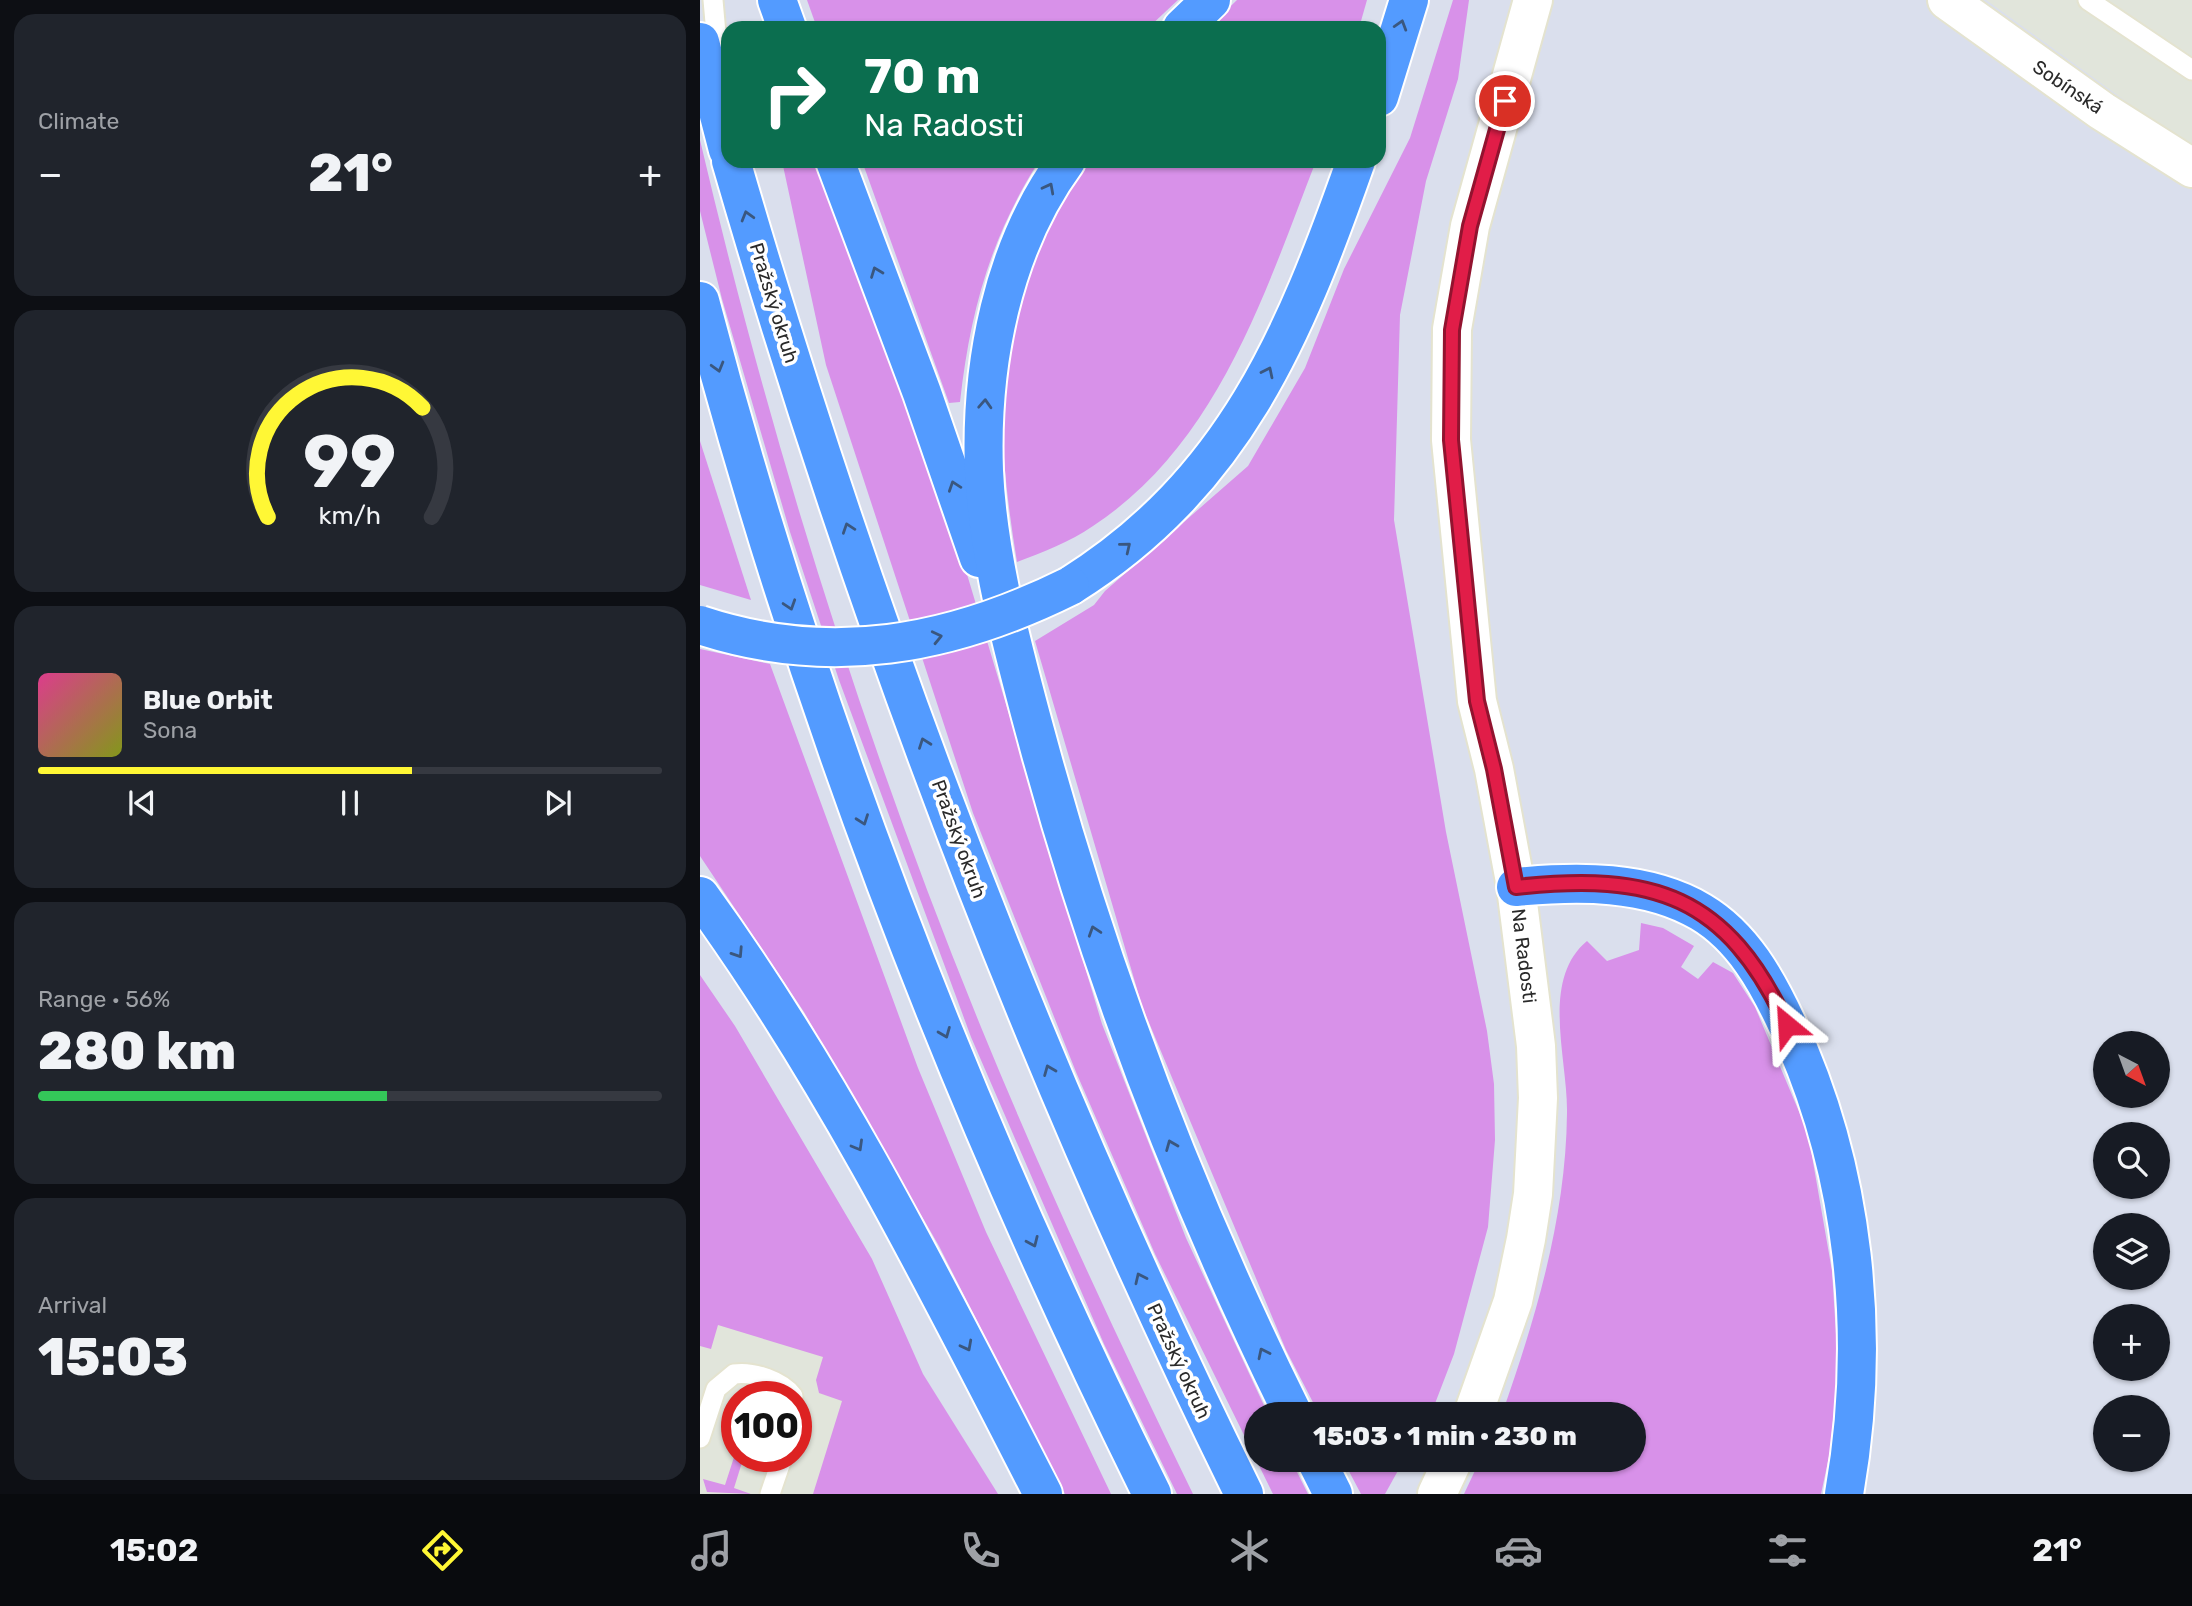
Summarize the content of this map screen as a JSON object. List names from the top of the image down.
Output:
{
  "streets": {
    "highway": ["Pražský okruh"],
    "main road": ["Sobínská", "Na Radosti"]
  },
  "north": "bottom right",
  "page": {
    "tile": [
      "Climate",
      ["Range · 56%", "280 km"],
      ["Arrival", "15:03"]
    ],
    "turn": ["70 m", "Na Radosti"],
    "heat": ["−", "21°", "+"],
    "song": ["Blue Orbit", "Sona"],
    "map_buttons": ["+", "−"],
    "limit": "100",
    "trip": "15:03 · 1 min · 230 m",
    "tabs": ["15:02", "21°"],
    "gauge": ["99", "km/h"]
  }
}
